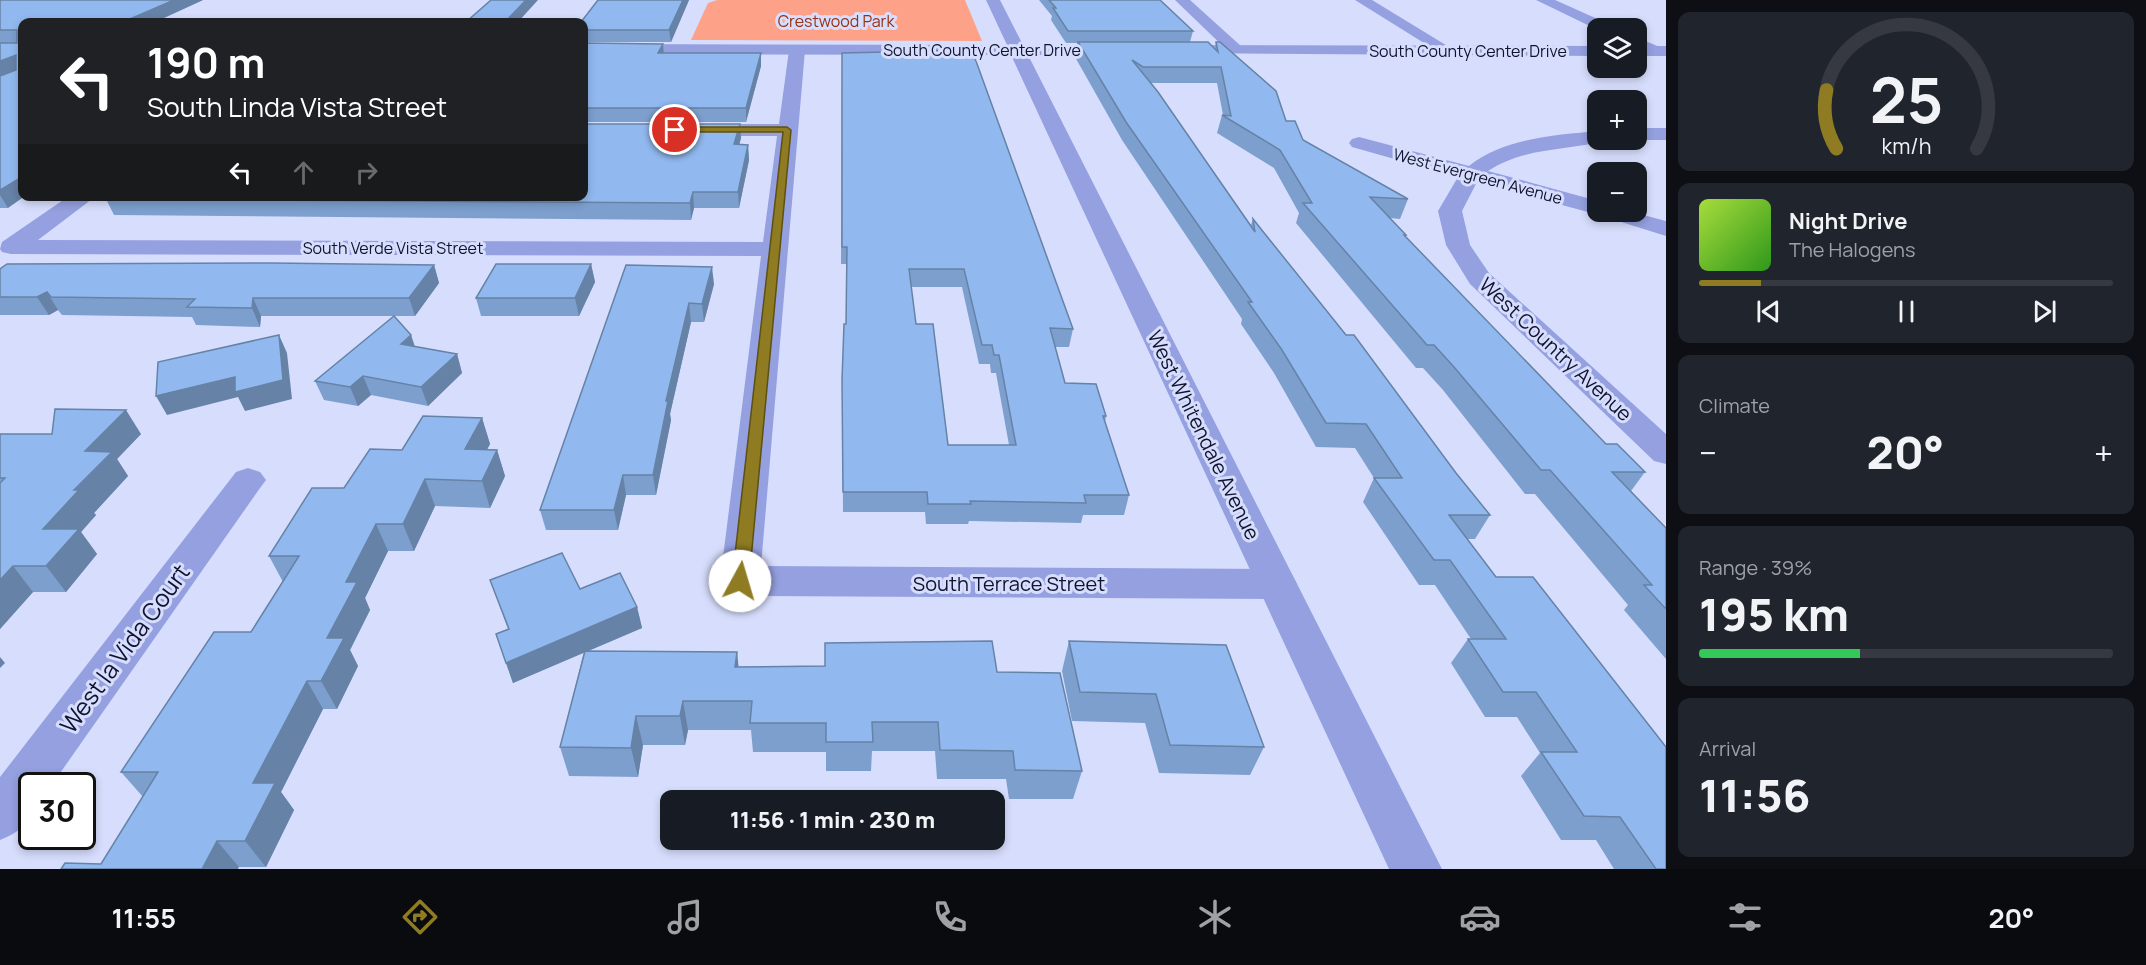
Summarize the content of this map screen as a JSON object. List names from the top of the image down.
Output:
{
  "streets": {
    "street": [
      "South County Center Drive",
      "West Evergreen Avenue",
      "South Verde Vista Street",
      "West Country Avenue",
      "West Whitendale Avenue",
      "South Terrace Street",
      "West la Vida Court"
    ]
  },
  "crossings": [
    ["South County Center Drive", "West Whitendale Avenue"],
    ["West Evergreen Avenue", "West Country Avenue"],
    ["South Verde Vista Street", "South Terrace Street"],
    ["West Whitendale Avenue", "South Terrace Street"]
  ],
  "parks": ["Crestwood Park"],
  "page": {
    "map_buttons": ["+", "−"],
    "turn": ["190 m", "South Linda Vista Street"],
    "song": ["Night Drive", "The Halogens"],
    "tile": [
      "Climate",
      ["Range · 39%", "195 km"],
      ["Arrival", "11:56"]
    ],
    "heat": ["−", "20°", "+"],
    "limit": "30",
    "trip": "11:56 · 1 min · 230 m",
    "tabs": ["11:55", "20°"],
    "gauge": ["25", "km/h"]
  }
}
